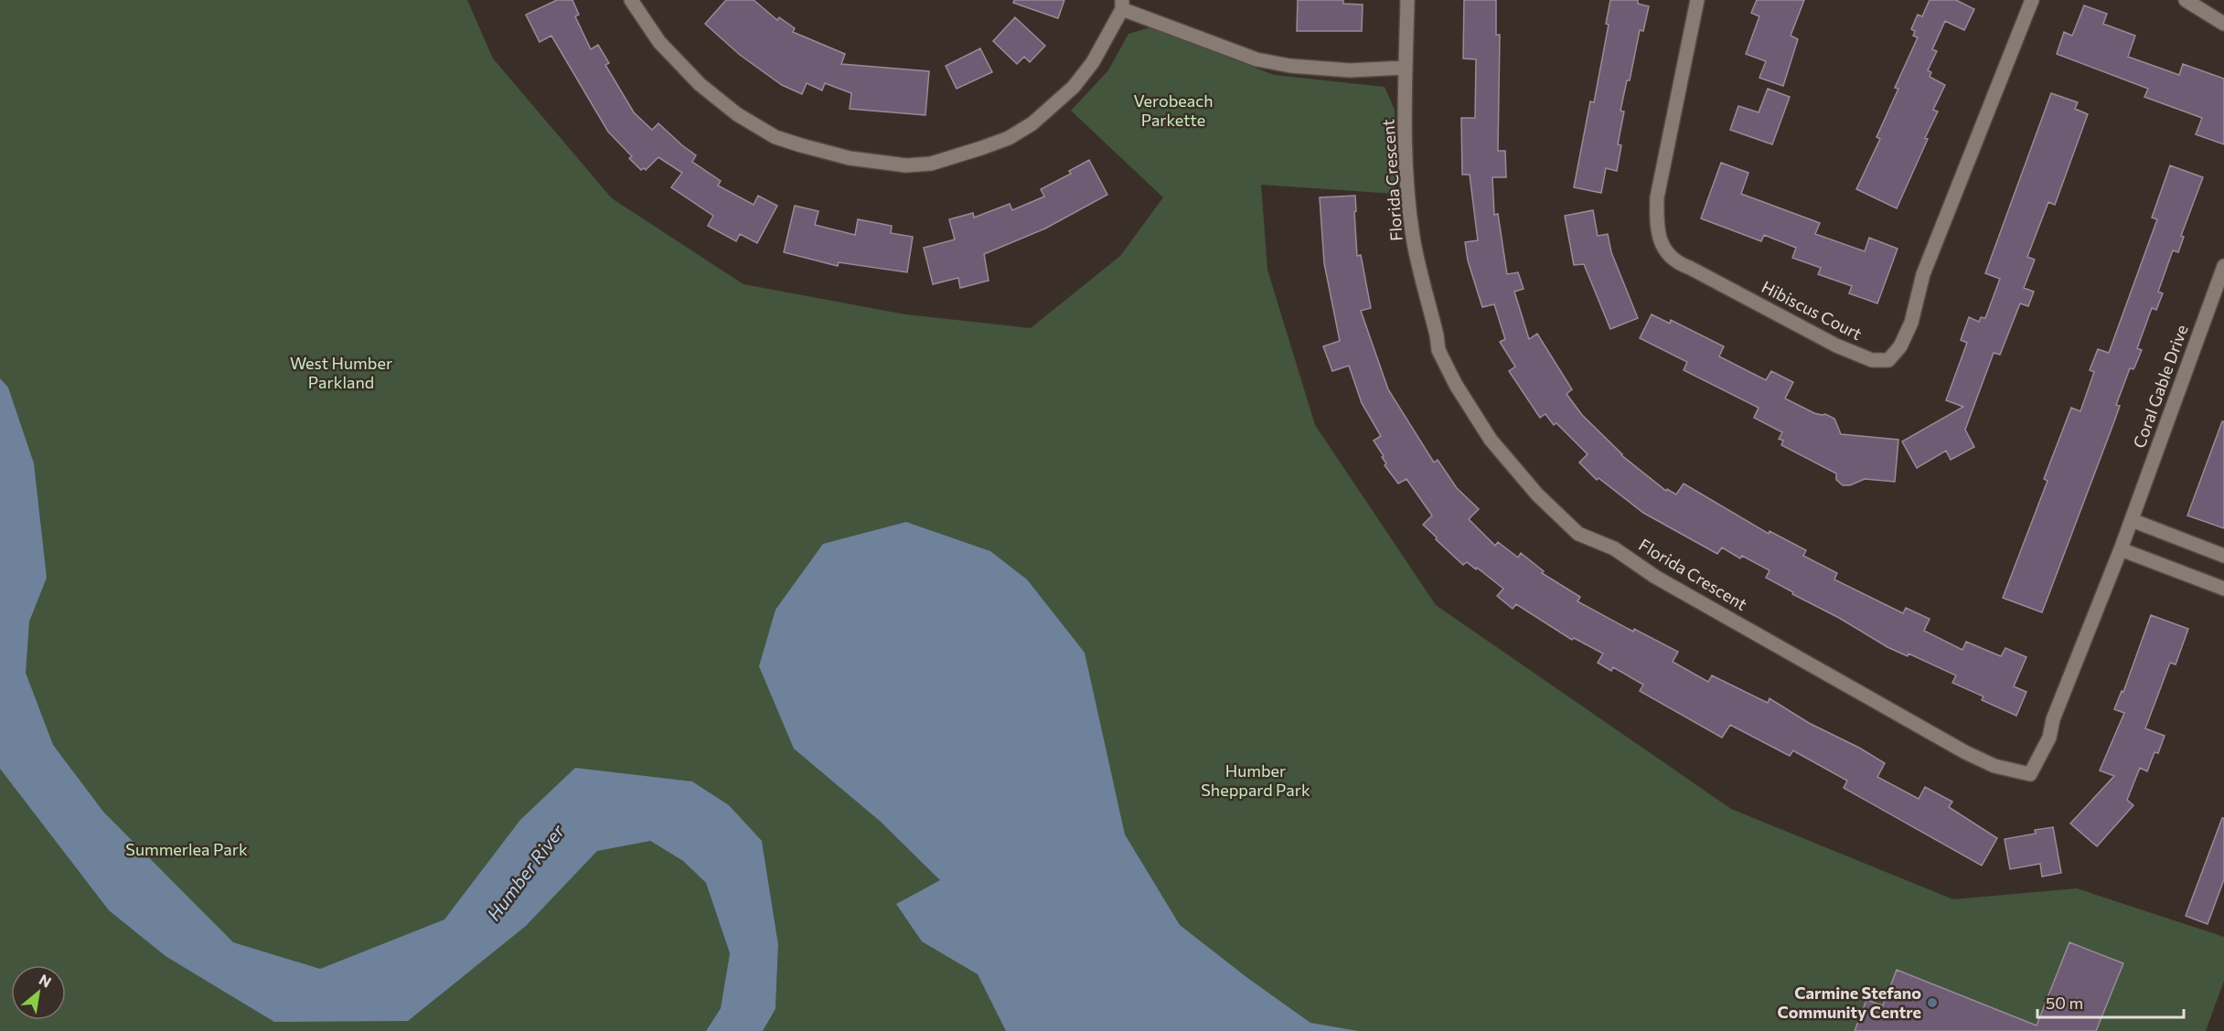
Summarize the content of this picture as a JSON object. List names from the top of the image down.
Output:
{
  "streets": {
    "street": ["Florida Crescent", "Hibiscus Court", "Coral Gable Drive"]
  },
  "crossings": [
    ["Florida Crescent", "Coral Gable Drive"]
  ],
  "water": ["Humber River"],
  "parks": [
    "Verobeach Parkette",
    "West Humber Parkland",
    "Humber Sheppard Park",
    "Summerlea Park"
  ],
  "places": ["Carmine Stefano Community Centre"],
  "scale_bar": "50 m",
  "north": "top right"
}
